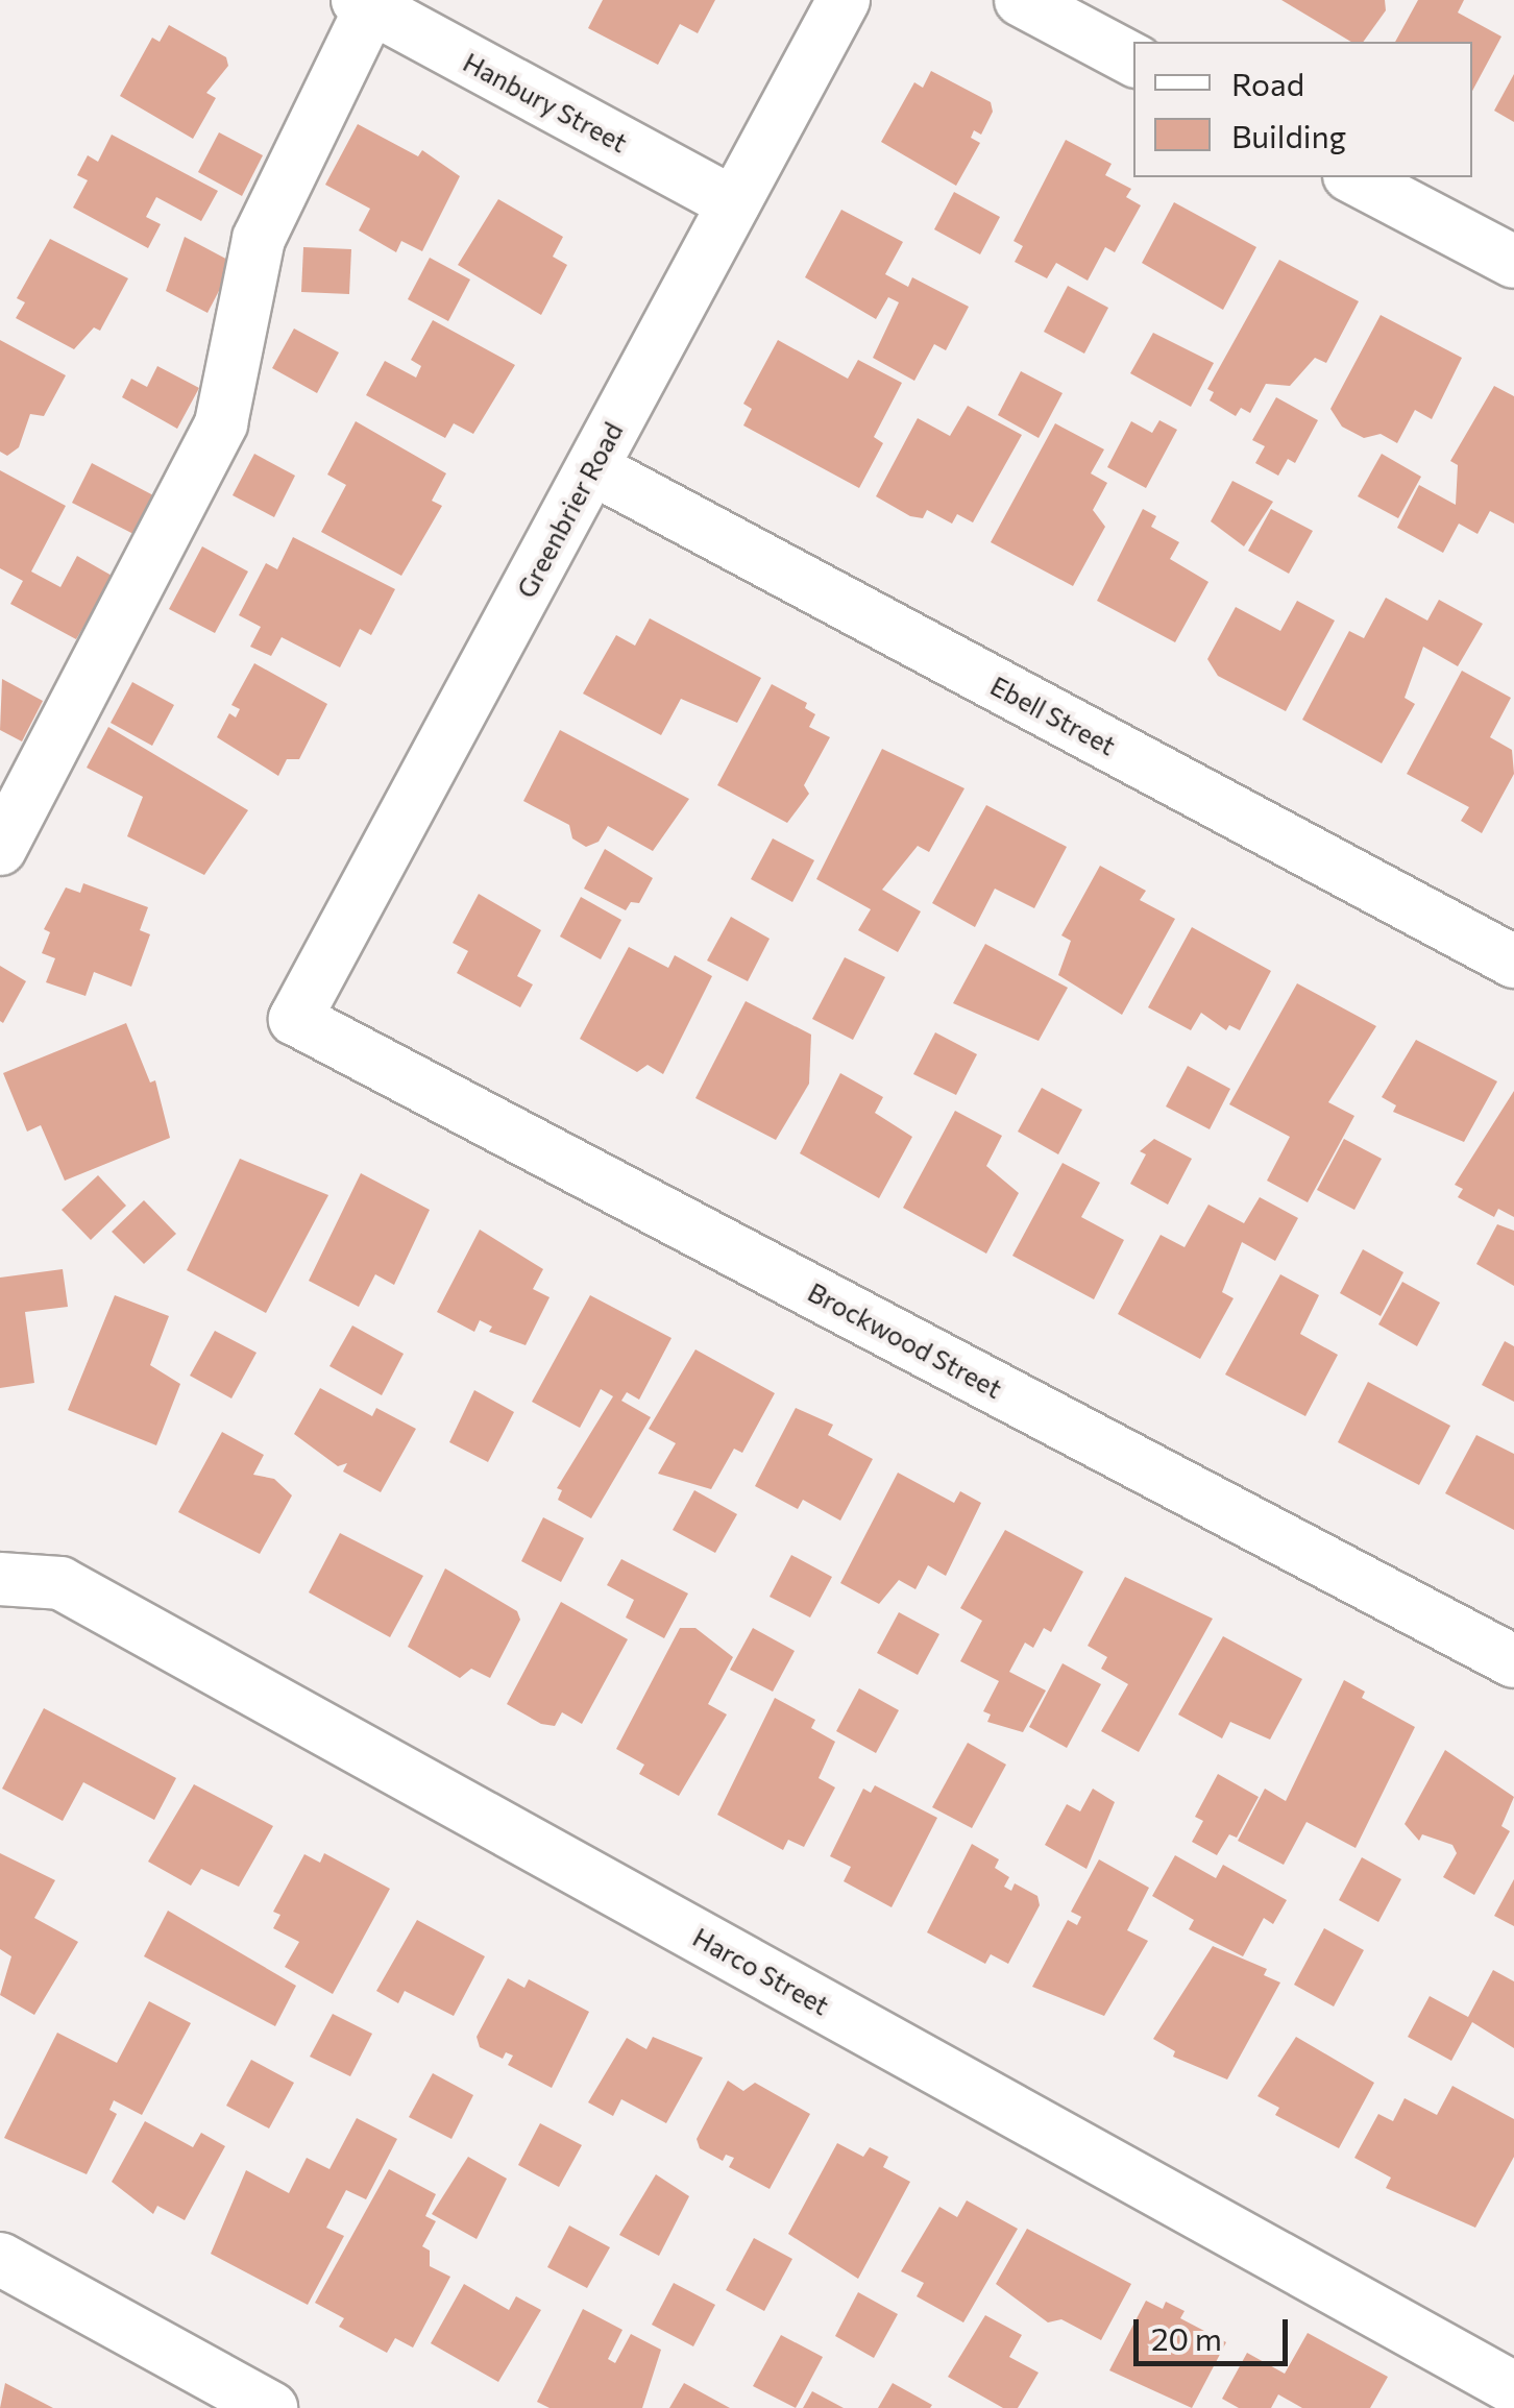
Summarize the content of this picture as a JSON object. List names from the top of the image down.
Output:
{
  "streets": {
    "street": [
      "Hanbury Street",
      "Greenbrier Road",
      "Ebell Street",
      "Brockwood Street",
      "Harco Street"
    ]
  },
  "crossings": [
    ["Hanbury Street", "Greenbrier Road"],
    ["Greenbrier Road", "Ebell Street"],
    ["Greenbrier Road", "Brockwood Street"]
  ],
  "legend": ["Road", "Building"],
  "scale_bar": "20 m"
}
